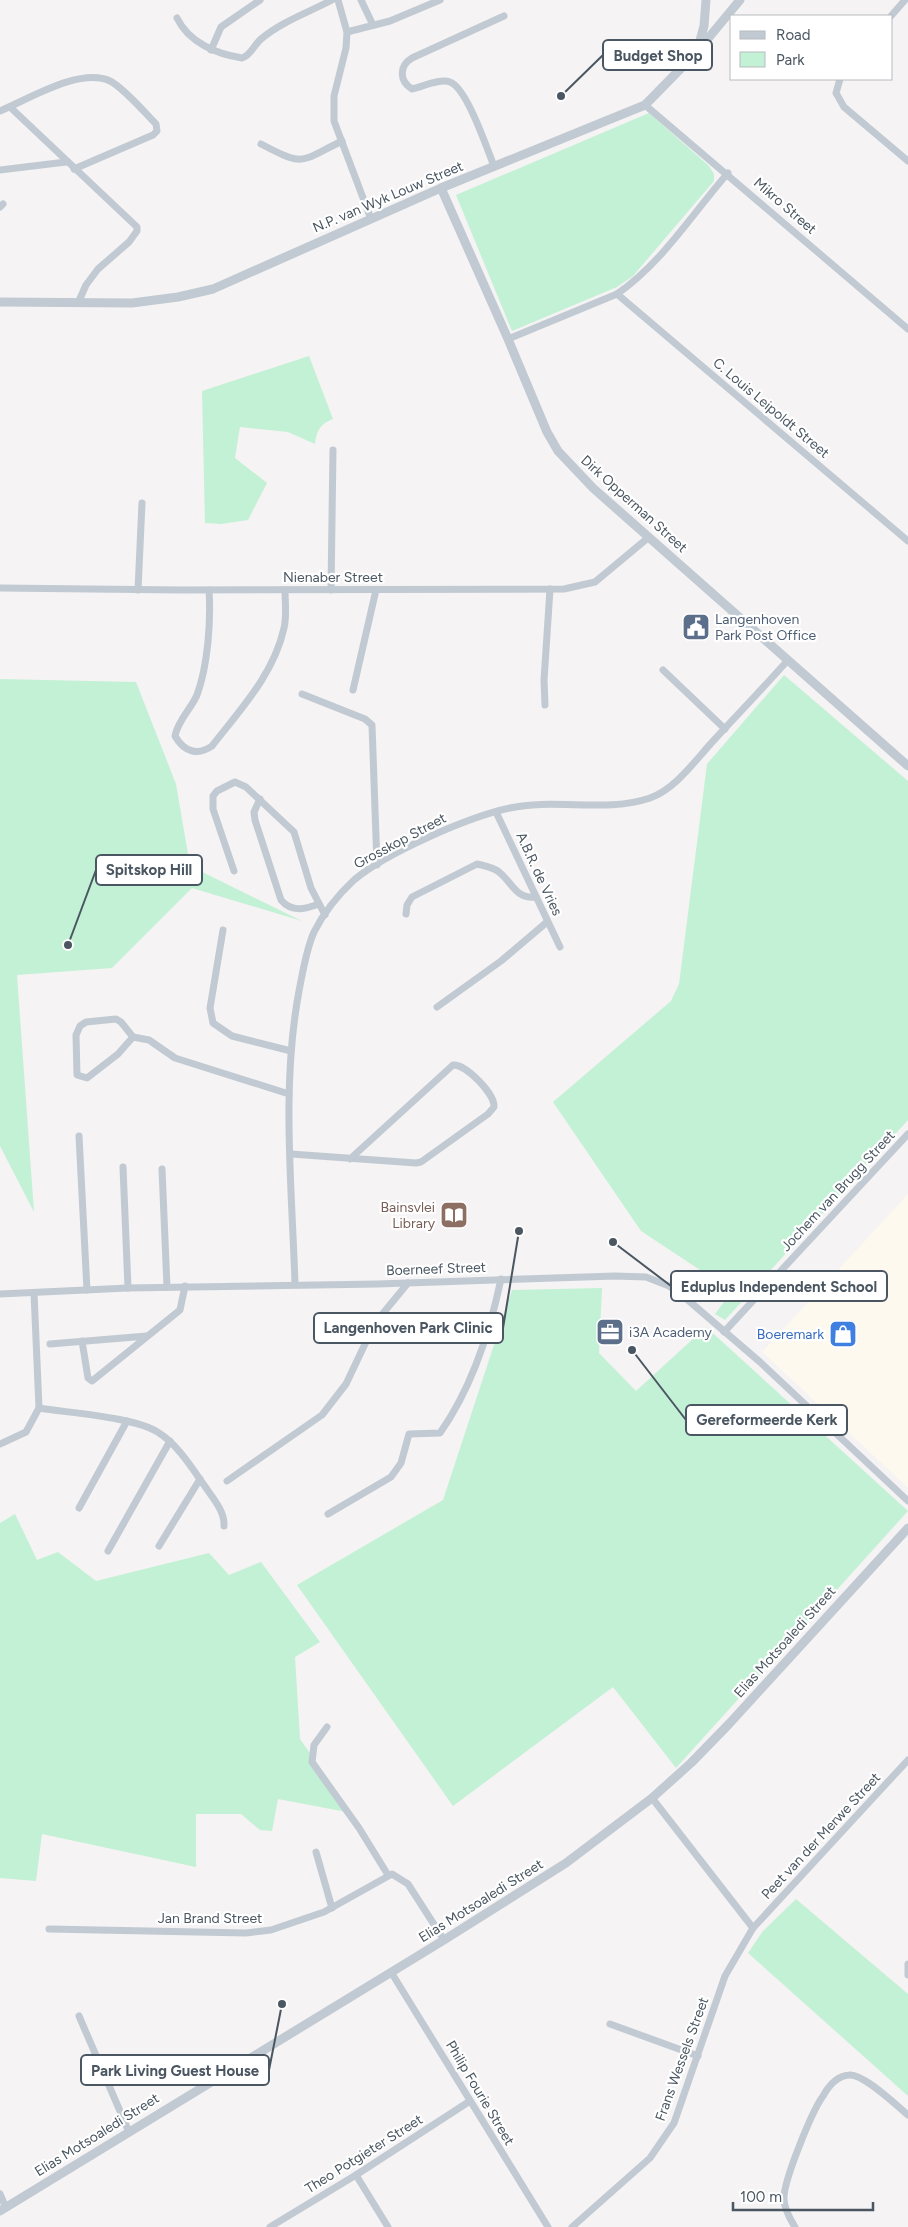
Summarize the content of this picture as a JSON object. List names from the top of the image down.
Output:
{
  "streets": {
    "street": [
      "N.P. van Wyk Louw Street",
      "Mikro Street",
      "C. Louis Leipoldt Street",
      "Dirk Opperman Street",
      "Nienaber Street",
      "Grosskop Street",
      "A.B.R. de Vries",
      "Jochem van Brugg Street",
      "Boerneef Street",
      "Elias Motsoaledi Street",
      "Peet van der Merwe Street",
      "Jan Brand Street",
      "Frans Wessels Street",
      "Philip Fourie Street",
      "Theo Potgieter Street"
    ]
  },
  "crossings": [
    ["N.P. van Wyk Louw Street", "Mikro Street"],
    ["N.P. van Wyk Louw Street", "Dirk Opperman Street"],
    ["Dirk Opperman Street", "Nienaber Street"],
    ["Dirk Opperman Street", "Grosskop Street"],
    ["Grosskop Street", "A.B.R. de Vries"],
    ["Grosskop Street", "Boerneef Street"],
    ["Jochem van Brugg Street", "Boerneef Street"],
    ["Elias Motsoaledi Street", "Philip Fourie Street"],
    ["Peet van der Merwe Street", "Frans Wessels Street"],
    ["Philip Fourie Street", "Theo Potgieter Street"]
  ],
  "places": {
    "other": [
      "Budget Shop",
      "Spitskop Hill",
      "Langenhoven Park Clinic",
      "Eduplus Independent School",
      "Gereformeerde Kerk",
      "Park Living Guest House"
    ],
    "public building": ["Langenhoven Park Post Office"],
    "library": ["Bainsvlei Library"],
    "office": ["i3A Academy"],
    "shop": ["Boeremark"]
  },
  "legend": ["Road", "Park"],
  "scale_bar": "100 m"
}
